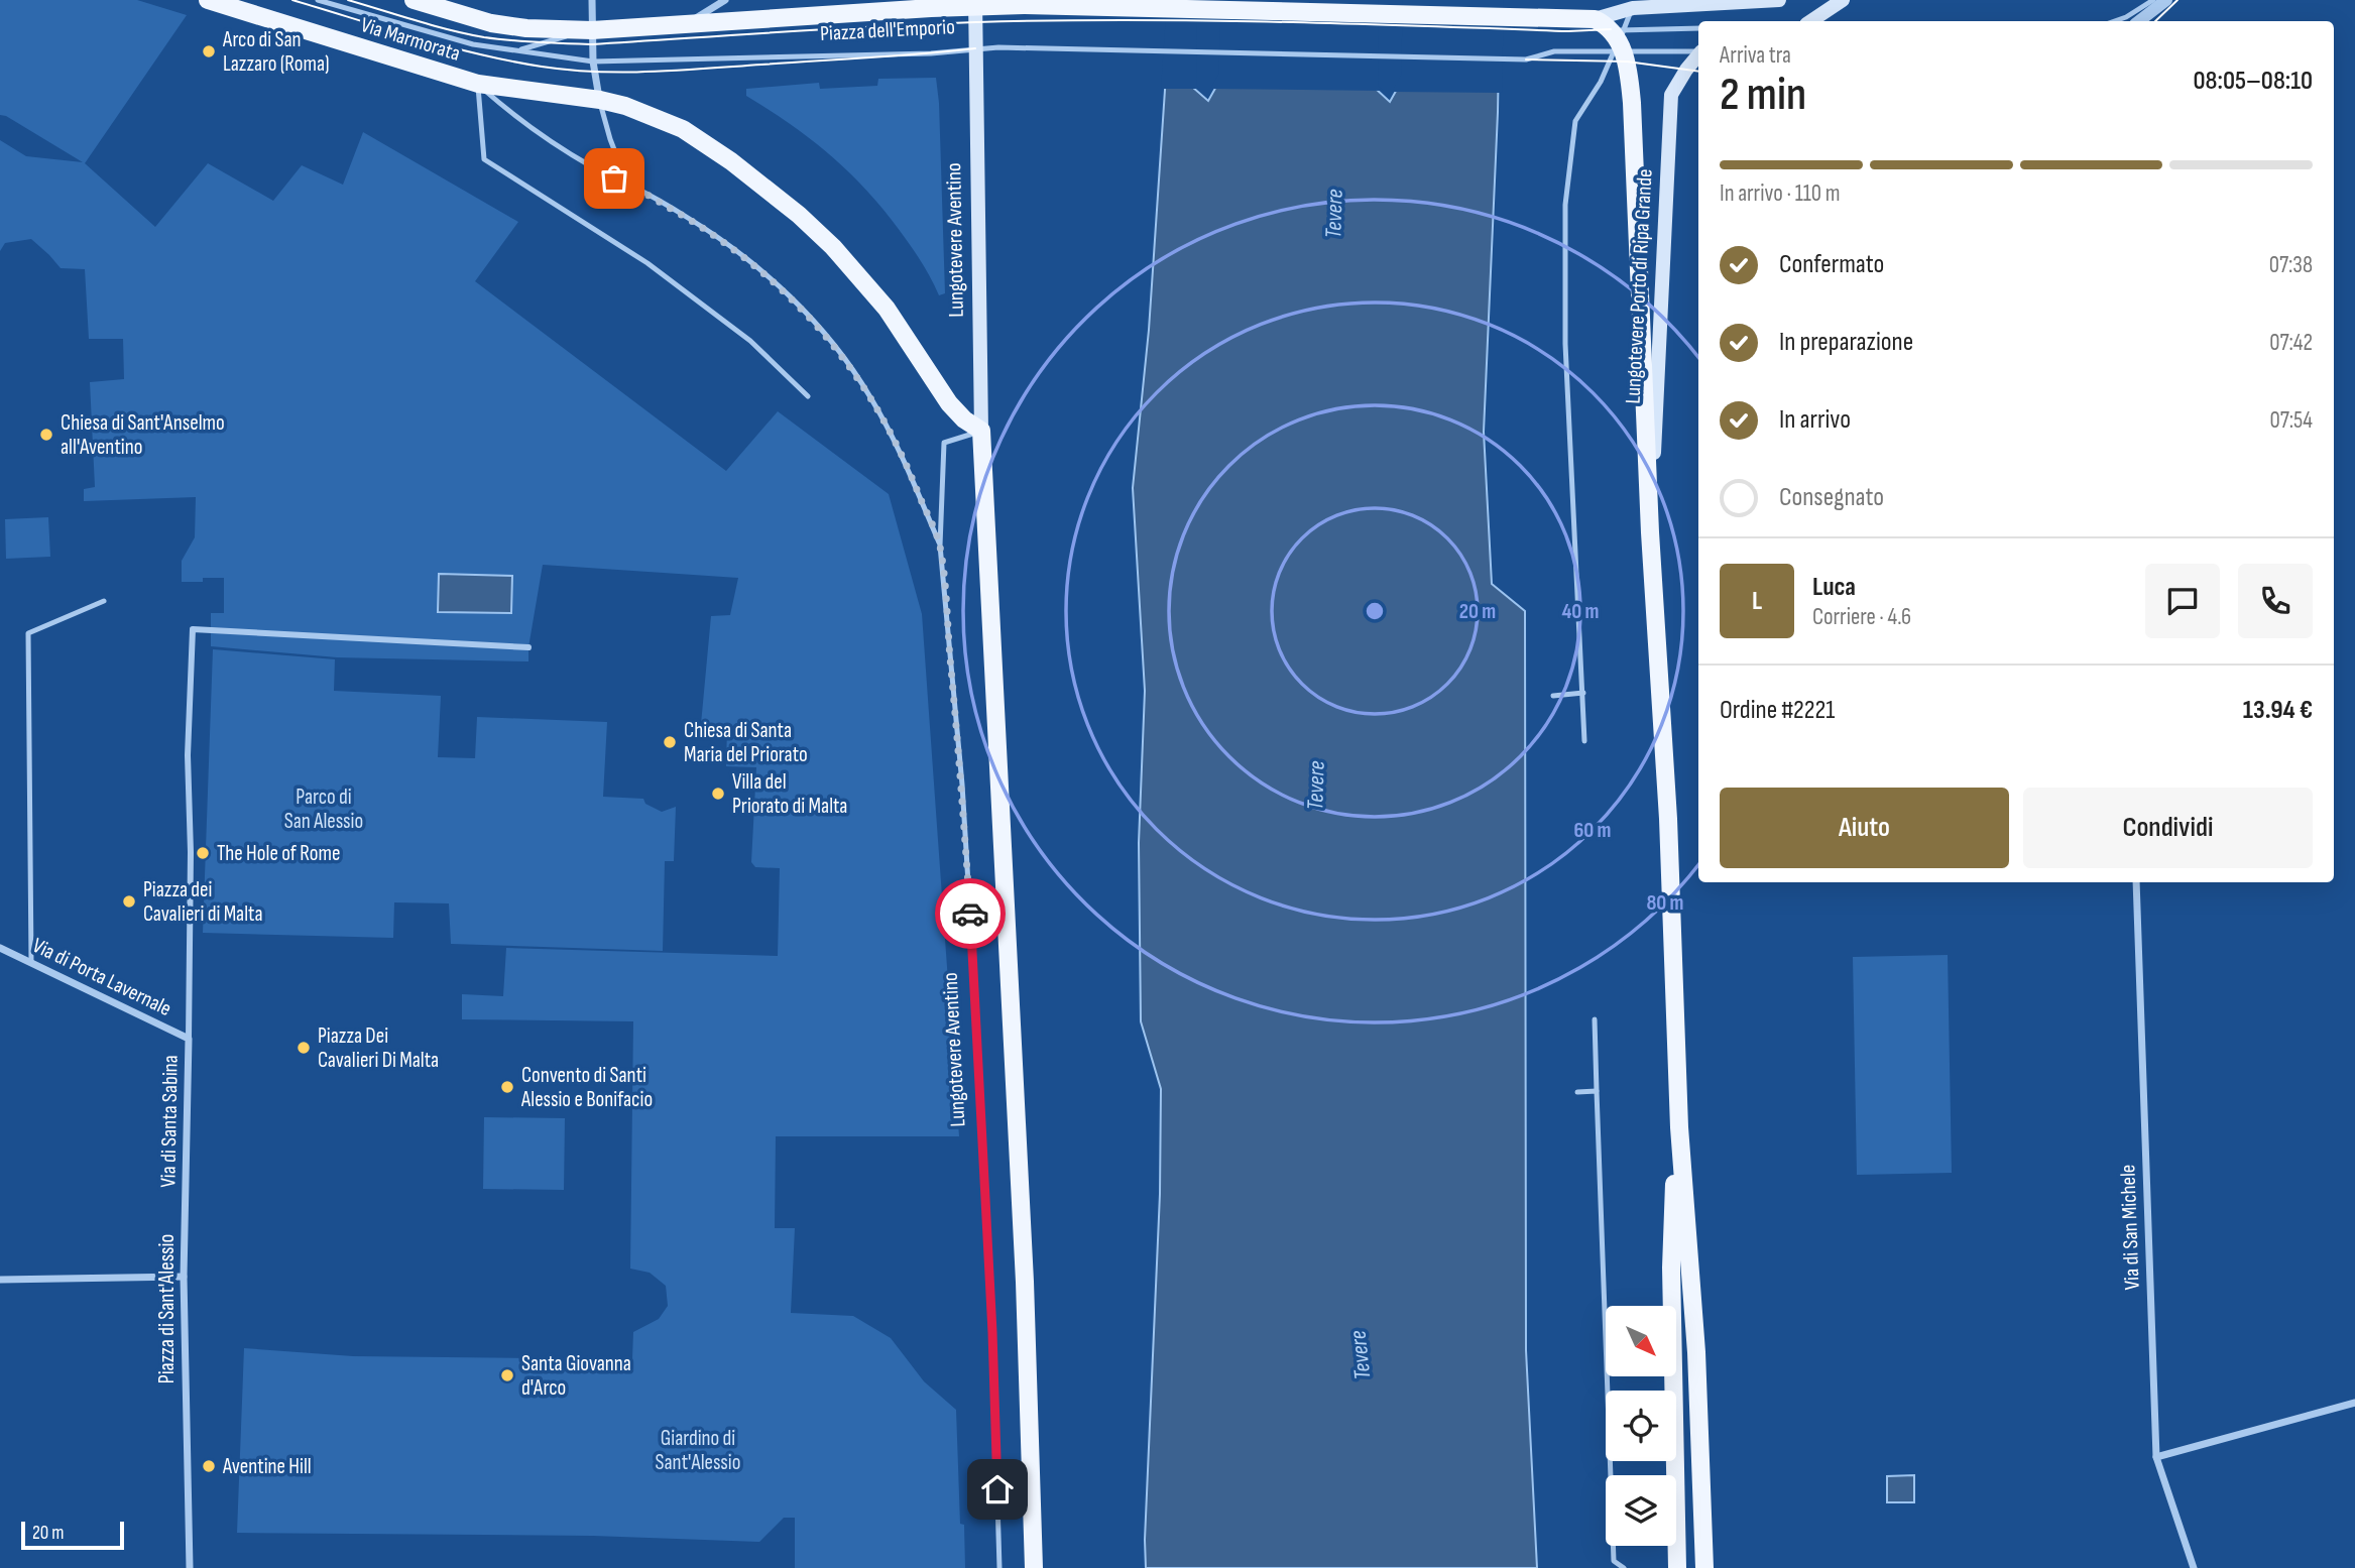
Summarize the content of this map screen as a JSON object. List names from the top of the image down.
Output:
{
  "streets": {
    "main road": [
      "Piazza dell'Emporio",
      "Via Marmorata",
      "Lungotevere Aventino",
      "Lungotevere Porto di Ripa Grande"
    ],
    "street": [
      "Via di Porta Lavernale",
      "Via di Santa Sabina",
      "Via di San Michele",
      "Piazza di Sant'Alessio"
    ]
  },
  "crossings": [
    ["Piazza dell'Emporio", "Via Marmorata"],
    ["Piazza dell'Emporio", "Lungotevere Aventino"],
    ["Via di Porta Lavernale", "Via di Santa Sabina"],
    ["Via di Santa Sabina", "Piazza di Sant'Alessio"]
  ],
  "water": ["Tevere"],
  "parks": ["Parco di San Alessio", "Giardino di Sant'Alessio"],
  "places": [
    "Arco di San Lazzaro (Roma)",
    "Chiesa di Sant'Anselmo all'Aventino",
    "Chiesa di Santa Maria del Priorato",
    "Villa del Priorato di Malta",
    "The Hole of Rome",
    "Piazza dei Cavalieri di Malta",
    "Piazza Dei Cavalieri Di Malta",
    "Convento di Santi Alessio e Bonifacio",
    "Santa Giovanna d'Arco",
    "Aventine Hill"
  ],
  "scale_bar": "20 m",
  "north": "bottom right",
  "page": {
    "heading": ["2 min", "Arriva tra", "08:05–08:10"],
    "panel": [
      "Luca",
      "Corriere · 4.6",
      "Ordine #2221",
      "13.94 €"
    ],
    "bar": "In arrivo · 110 m",
    "list": [
      ["Confermato", "07:38"],
      ["In preparazione", "07:42"],
      ["In arrivo", "07:54"],
      "Consegnato"
    ],
    "round": "L",
    "buttons": ["Aiuto", "Condividi"],
    "scale": "20 m"
  },
  "rings": [
    "20 m",
    "40 m",
    "60 m",
    "80 m"
  ]
}
